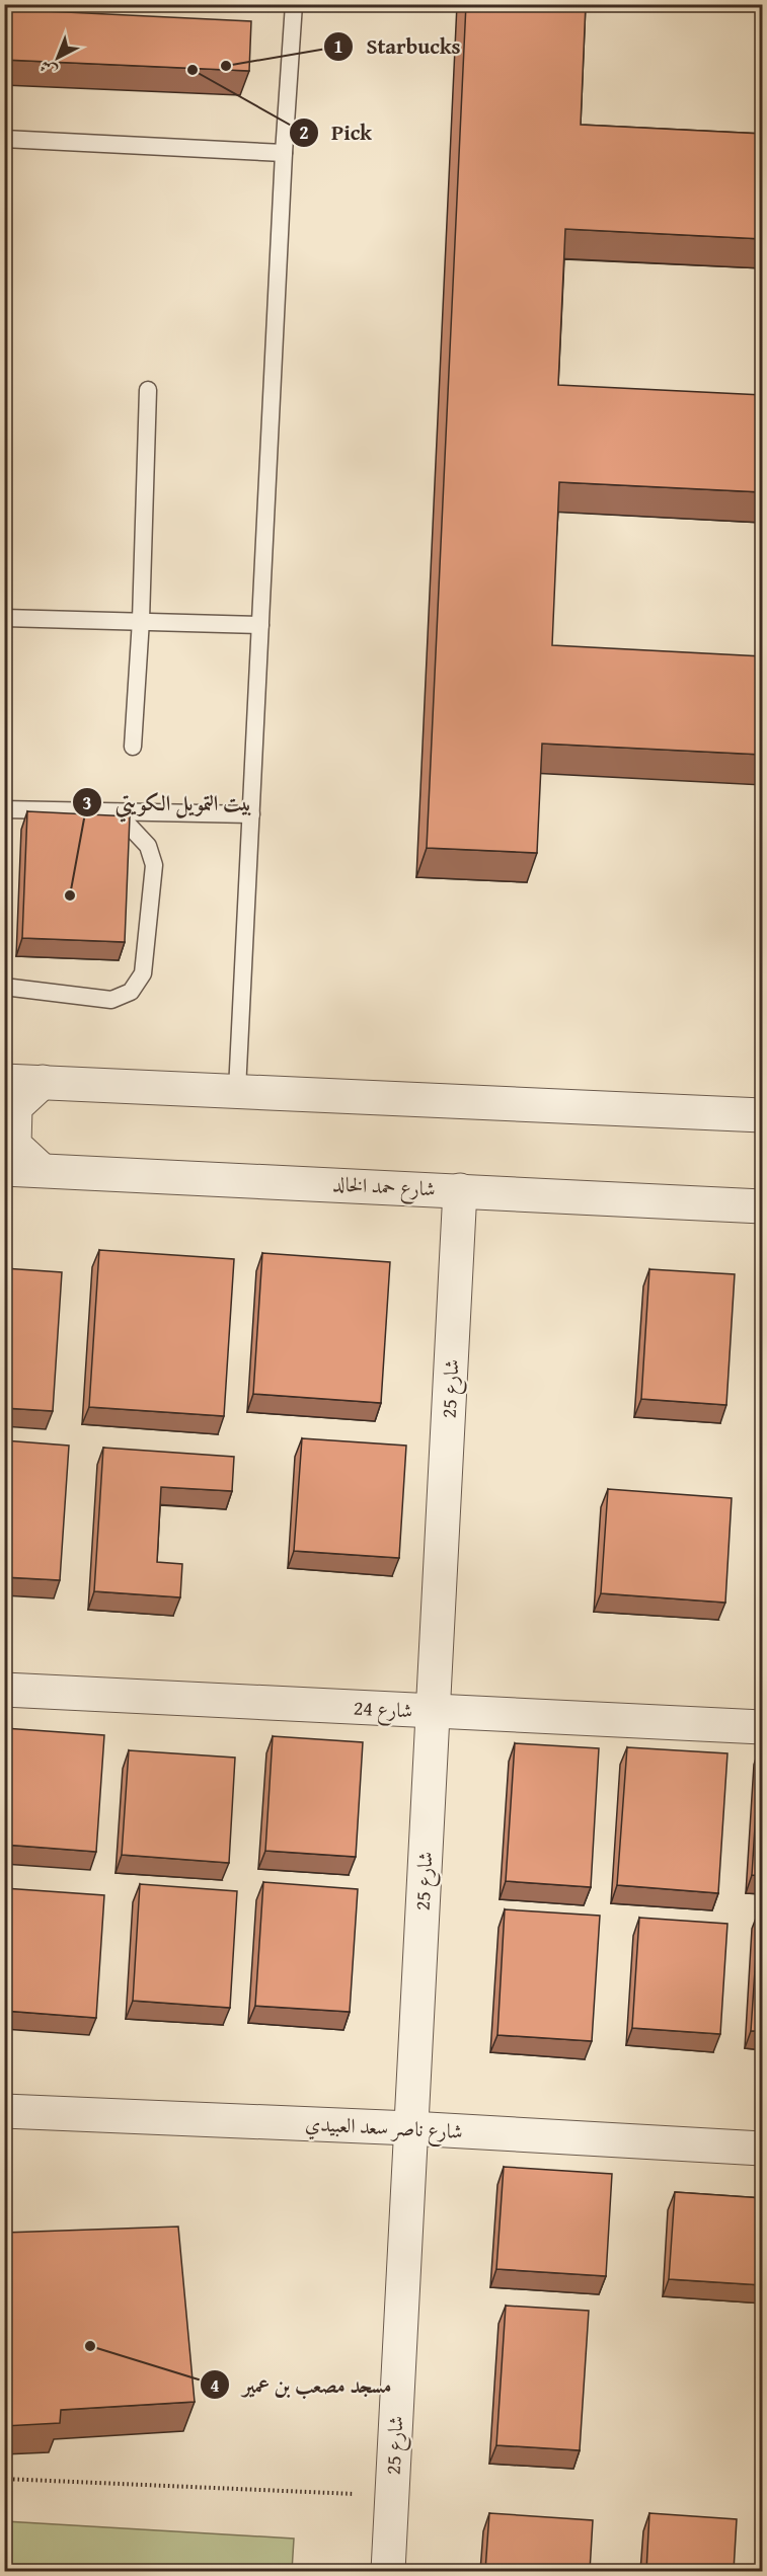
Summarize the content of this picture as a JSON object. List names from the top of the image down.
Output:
{
  "streets": {
    "street": [
      "شارع حمد الخالد",
      "شارع 25",
      "شارع 24",
      "شارع ناصر سعد العبيدي"
    ]
  },
  "crossings": [
    ["شارع حمد الخالد", "شارع 25"],
    ["شارع 25", "شارع 24"],
    ["شارع 25", "شارع ناصر سعد العبيدي"]
  ],
  "places": [
    "Starbucks",
    "Pick",
    "بيت التمويل الكويتي",
    "مسجد مصعب بن عمير"
  ],
  "north": "bottom left"
}
